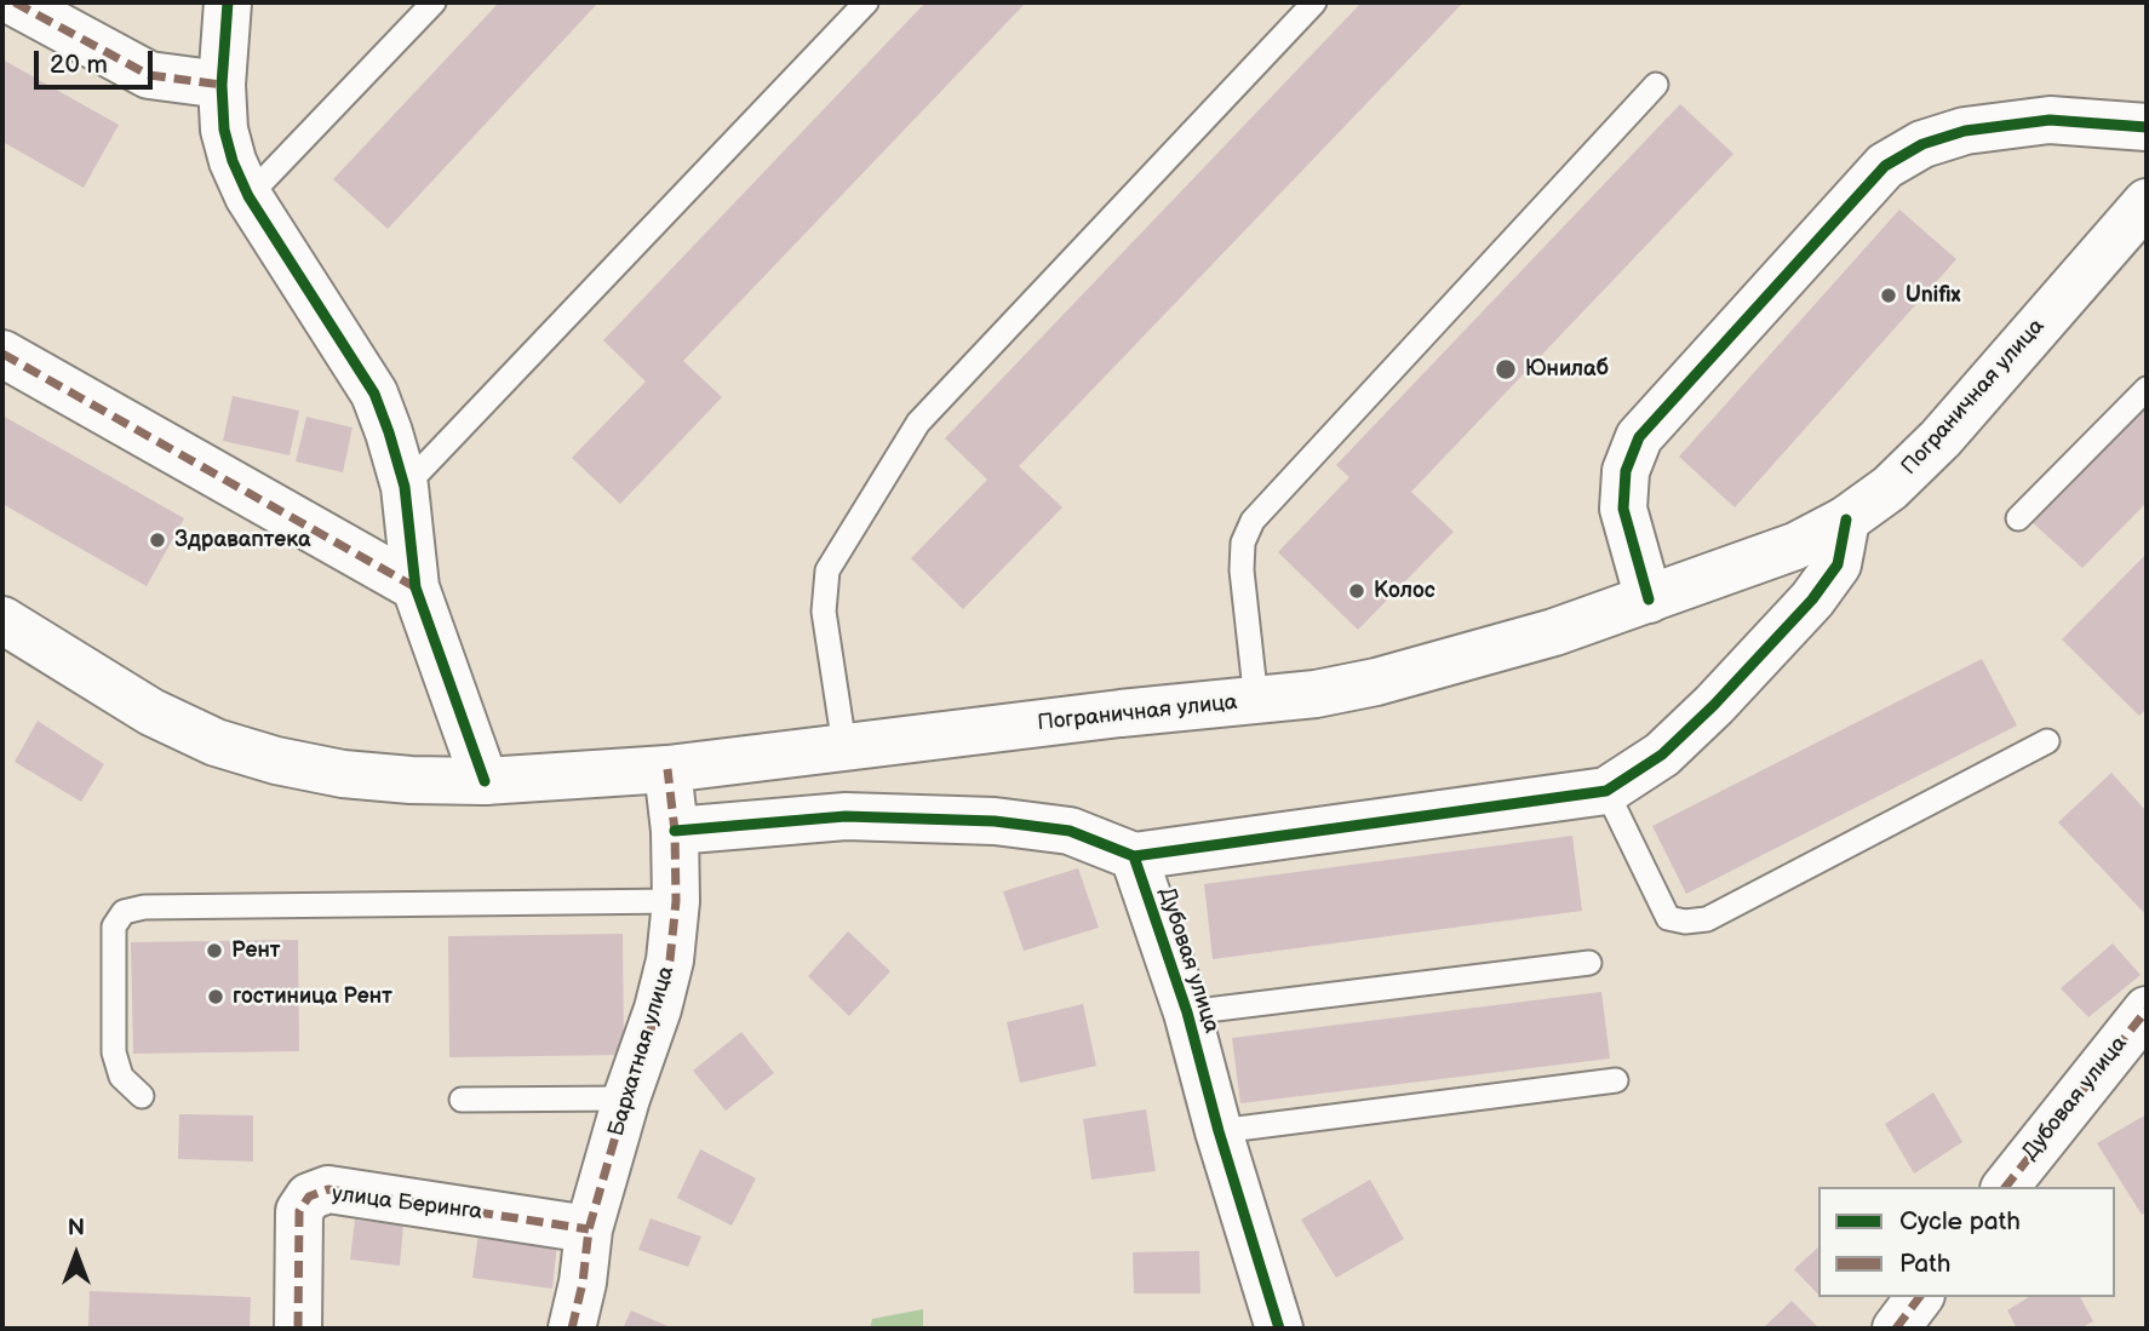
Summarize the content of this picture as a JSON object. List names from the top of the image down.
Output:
{
  "streets": {
    "street": [
      "Пограничная улица",
      "Дубовая улица",
      "Бархатная улица",
      "улица Беринга"
    ]
  },
  "crossings": [
    ["Пограничная улица", "Бархатная улица"],
    ["Бархатная улица", "улица Беринга"]
  ],
  "places": [
    "Unifix",
    "Юнилаб",
    "Здраваптека",
    "Колос",
    "Рент",
    "гостиница Рент"
  ],
  "legend": ["Cycle path", "Path"],
  "scale_bar": "20 m",
  "north": "top"
}
